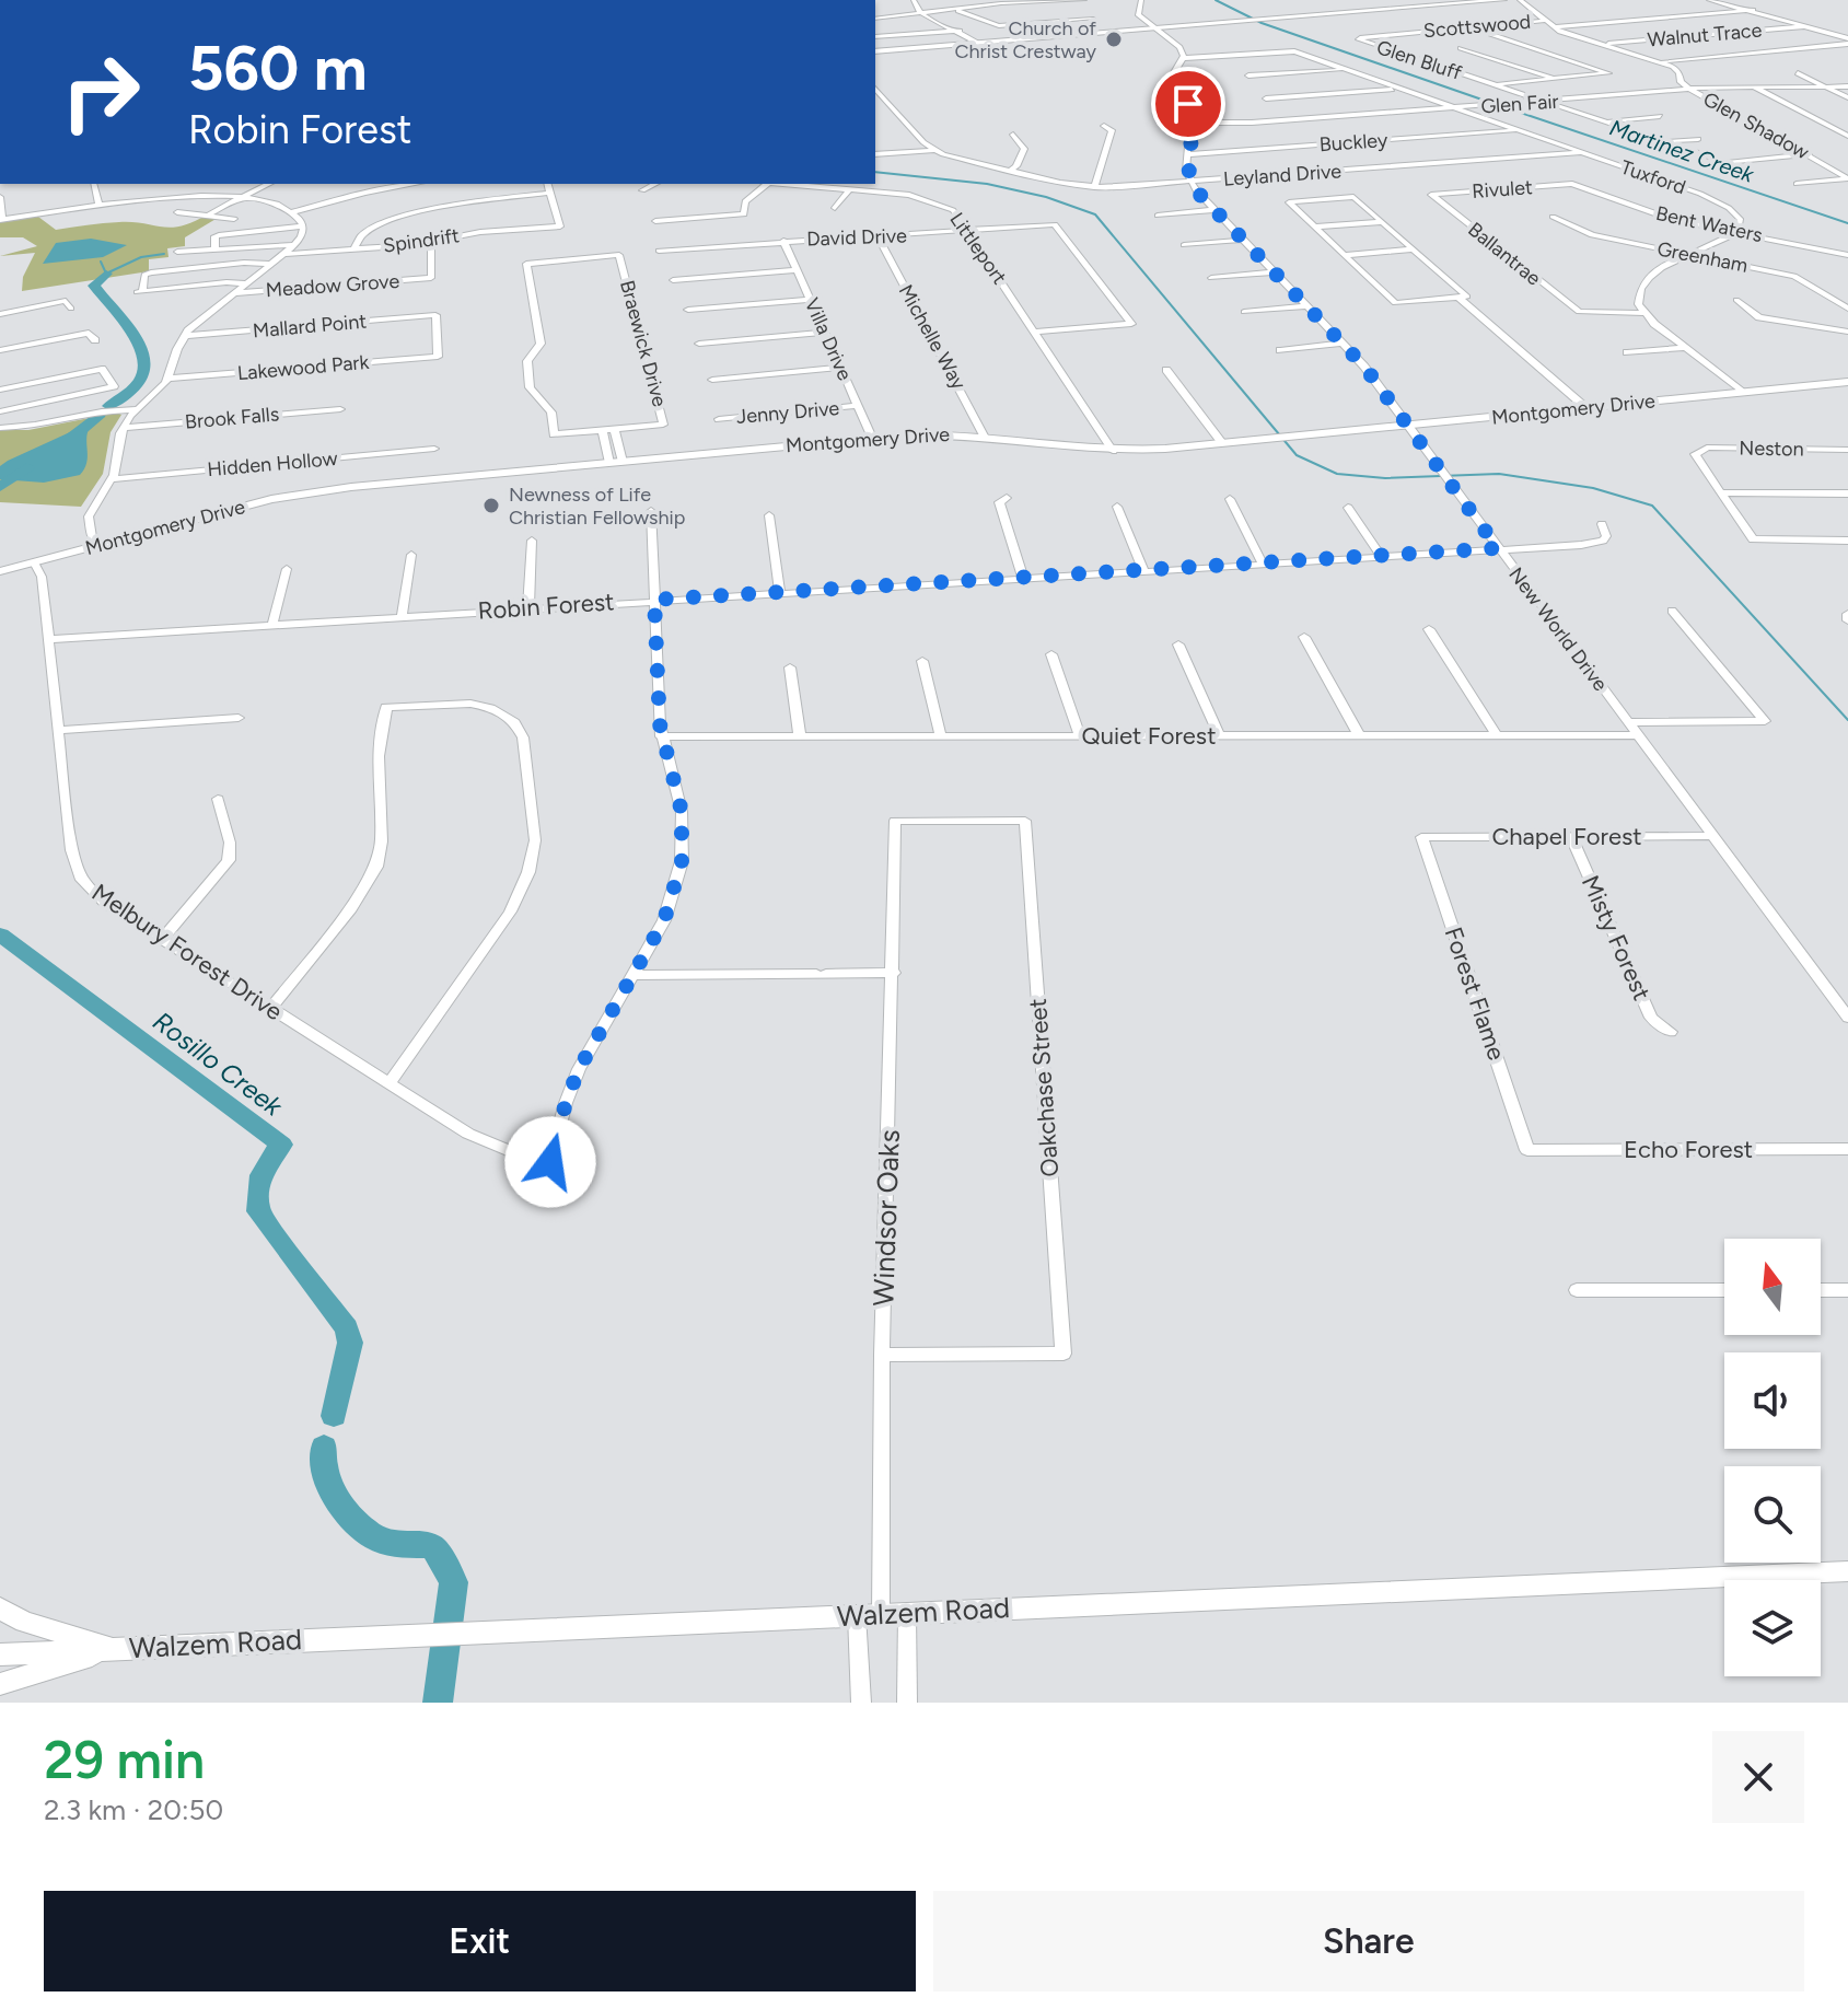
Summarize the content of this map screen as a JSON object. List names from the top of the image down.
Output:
{
  "streets": {
    "main road": ["Montgomery Drive", "Walzem Road"],
    "street": [
      "Scottswood",
      "Walnut Trace",
      "Glen Bluff",
      "Glen Fair",
      "Glen Shadow",
      "Buckley",
      "Leyland Drive",
      "Tuxford",
      "Rivulet",
      "Bent Waters",
      "David Drive",
      "Spindrift",
      "Littleport",
      "Ballantrae",
      "Greenham",
      "Meadow Grove",
      "Mallard Point",
      "Michelle Way",
      "Villa Drive",
      "Braewick Drive",
      "Lakewood Park",
      "Jenny Drive",
      "Brook Falls",
      "Neston",
      "Hidden Hollow",
      "Robin Forest",
      "New World Drive",
      "Quiet Forest",
      "Chapel Forest",
      "Misty Forest",
      "Melbury Forest Drive",
      "Forest Flame",
      "Oakchase Street",
      "Echo Forest",
      "Windsor Oaks"
    ]
  },
  "crossings": [
    ["Scottswood", "Glen Bluff"],
    ["Scottswood", "Glen Shadow"],
    ["Walnut Trace", "Glen Shadow"],
    ["Glen Bluff", "Glen Fair"],
    ["Glen Bluff", "Glen Shadow"],
    ["Glen Fair", "Glen Shadow"],
    ["Glen Fair", "Tuxford"],
    ["Buckley", "Tuxford"],
    ["Leyland Drive", "Tuxford"],
    ["Leyland Drive", "New World Drive"],
    ["Tuxford", "Bent Waters"],
    ["Rivulet", "Bent Waters"],
    ["Rivulet", "Ballantrae"],
    ["David Drive", "Littleport"],
    ["David Drive", "Michelle Way"],
    ["David Drive", "Villa Drive"],
    ["Spindrift", "Meadow Grove"],
    ["Littleport", "Montgomery Drive"],
    ["Mallard Point", "Lakewood Park"],
    ["Michelle Way", "Montgomery Drive"],
    ["Villa Drive", "Montgomery Drive"],
    ["Villa Drive", "Jenny Drive"],
    ["Montgomery Drive", "New World Drive"],
    ["Montgomery Drive", "Melbury Forest Drive"],
    ["Robin Forest", "New World Drive"],
    ["Robin Forest", "Melbury Forest Drive"],
    ["New World Drive", "Quiet Forest"],
    ["New World Drive", "Chapel Forest"],
    ["Chapel Forest", "Misty Forest"],
    ["Chapel Forest", "Forest Flame"],
    ["Forest Flame", "Echo Forest"],
    ["Oakchase Street", "Windsor Oaks"],
    ["Windsor Oaks", "Walzem Road"]
  ],
  "water": ["Martinez Creek", "Rosillo Creek"],
  "places": ["Church of Christ Crestway", "Newness of Life Christian Fellowship"],
  "north": "top",
  "page": {
    "turn": ["560 m", "Robin Forest"],
    "heading": ["29 min", "2.3 km · 20:50"],
    "buttons": ["Exit", "Share"]
  }
}
